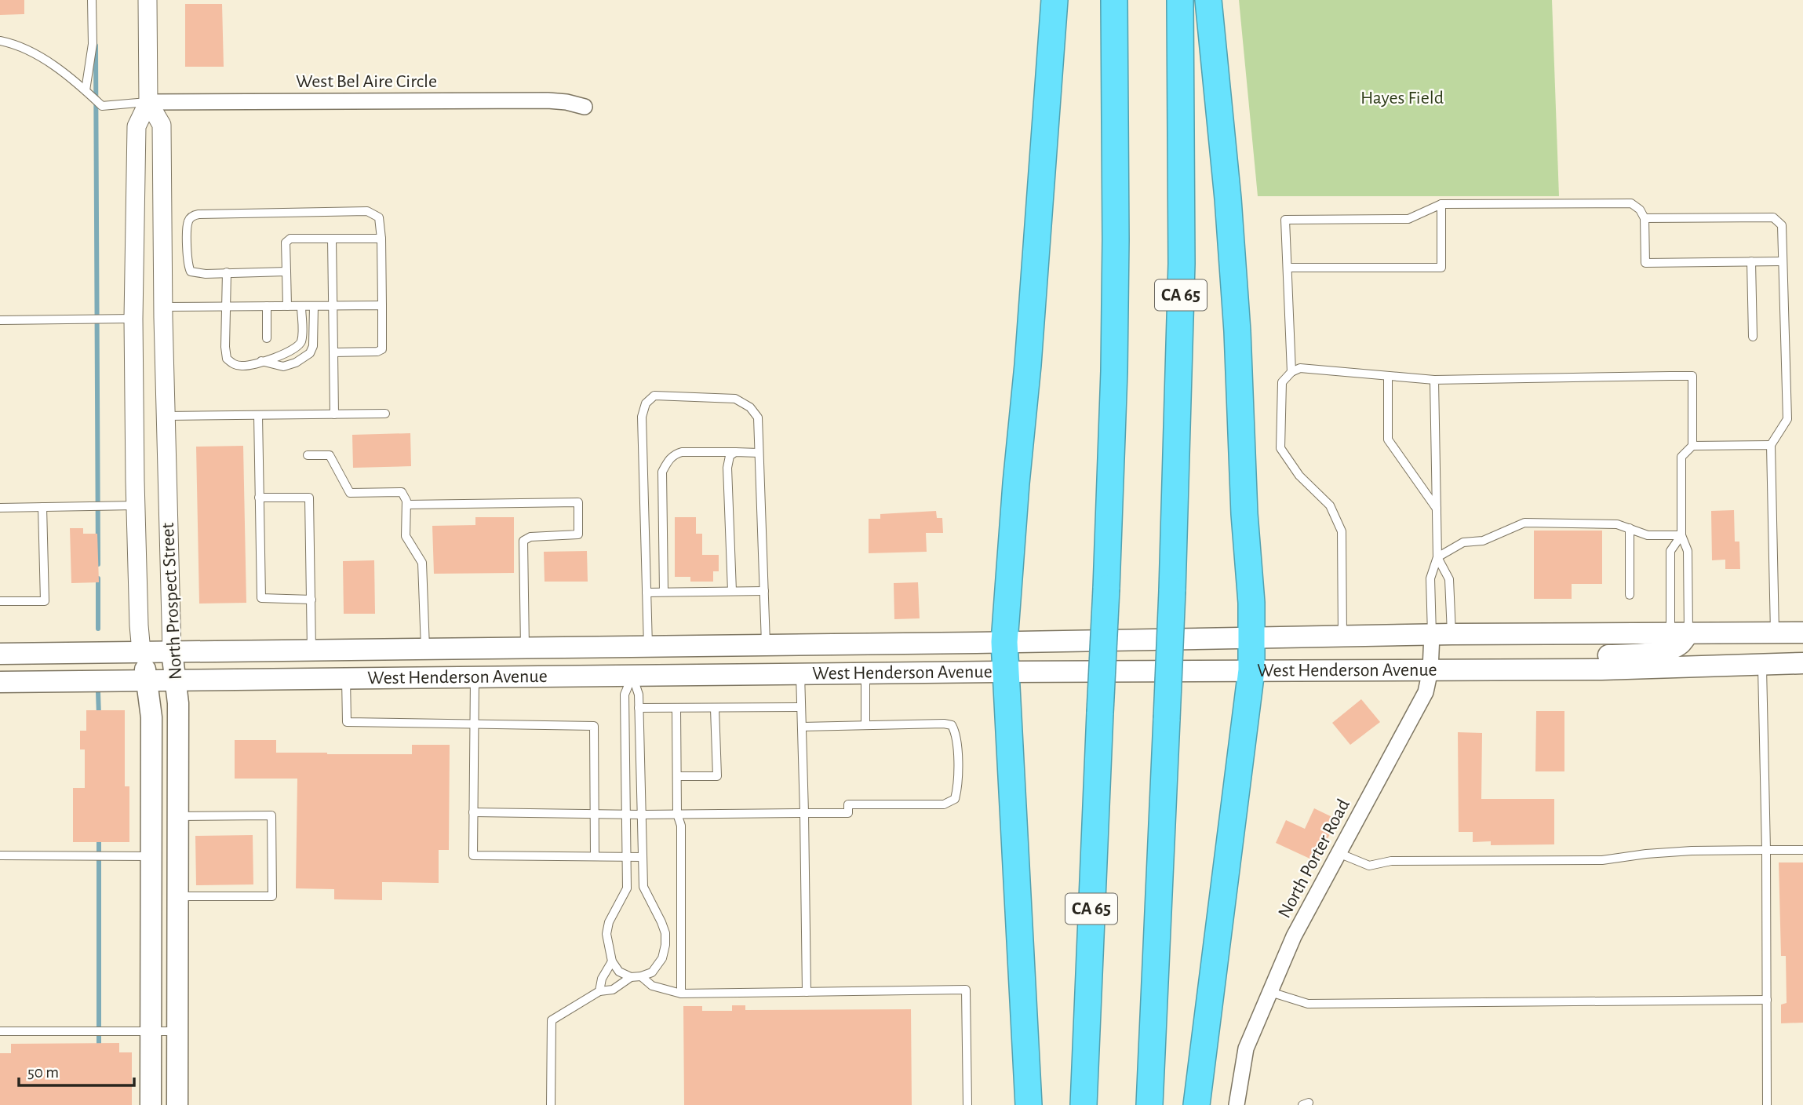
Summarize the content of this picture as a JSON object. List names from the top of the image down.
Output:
{
  "streets": {
    "highway": ["CA 65"],
    "main road": ["North Prospect Street", "West Henderson Avenue"],
    "street": ["West Bel Aire Circle", "North Porter Road"]
  },
  "crossings": [
    ["West Bel Aire Circle", "North Prospect Street"],
    ["North Prospect Street", "West Henderson Avenue"],
    ["West Henderson Avenue", "North Porter Road"]
  ],
  "parks": ["Hayes Field"],
  "scale_bar": "50 m"
}
